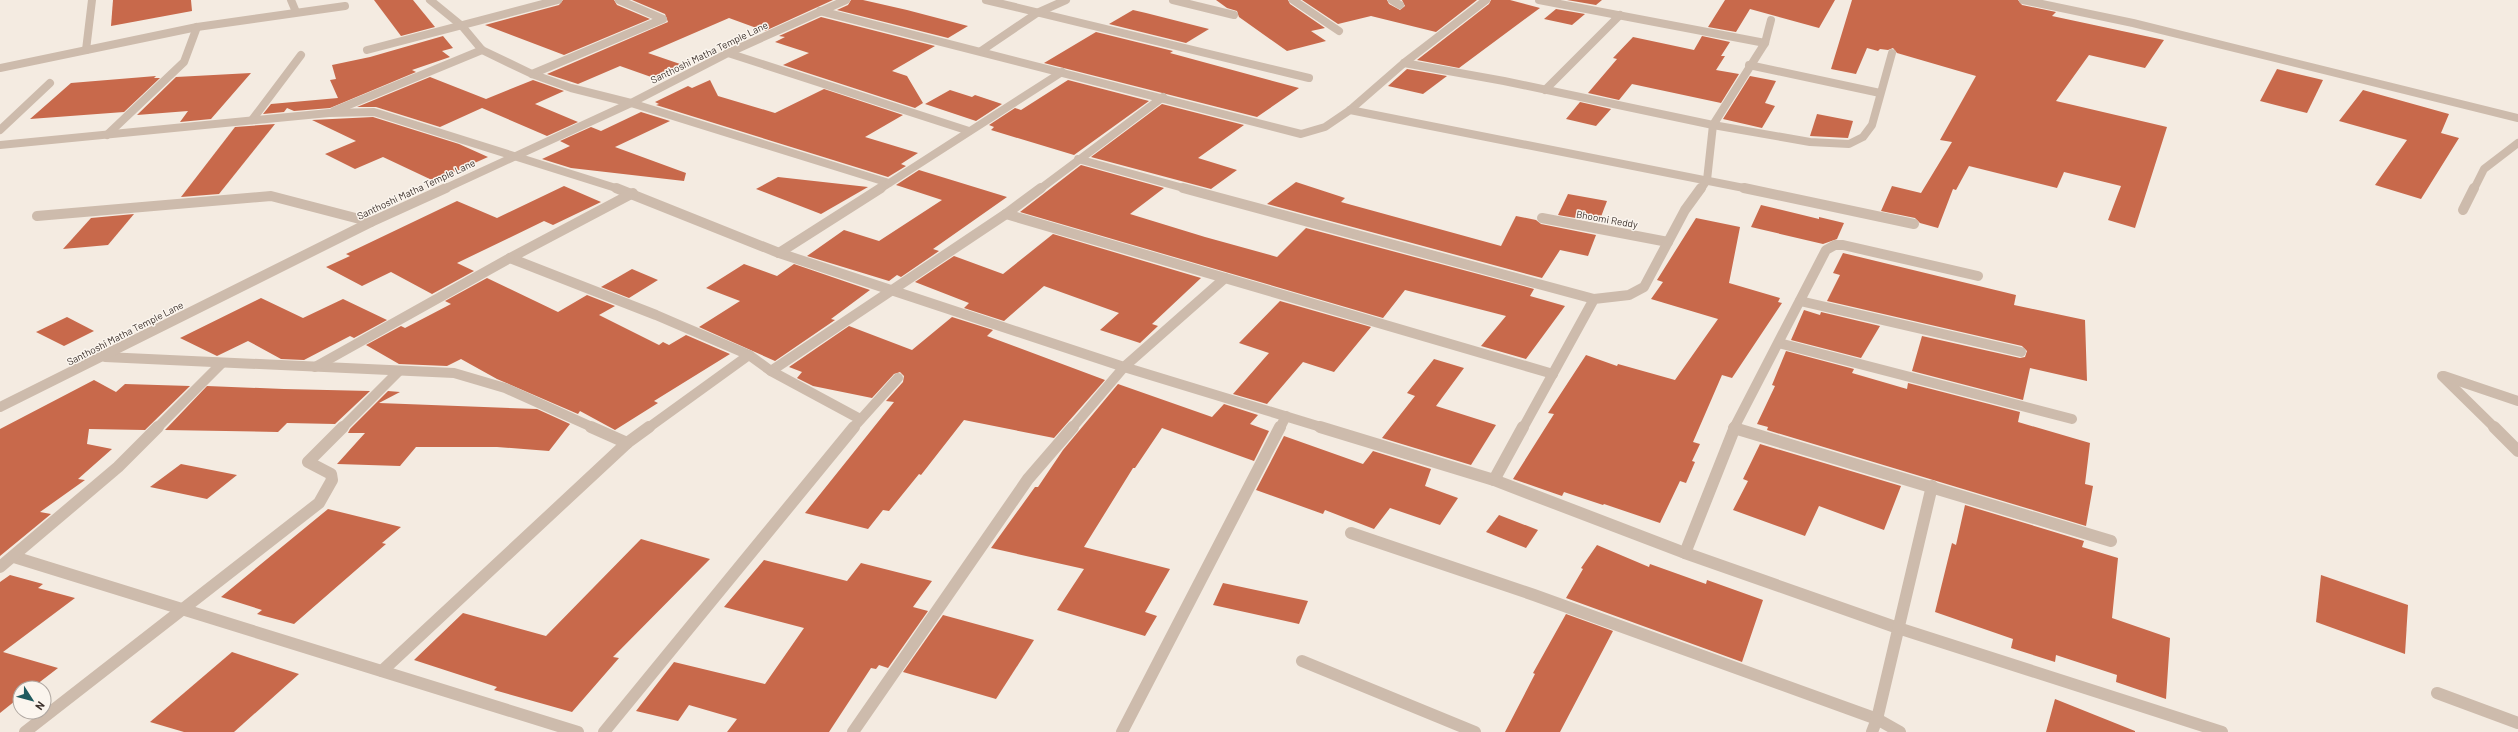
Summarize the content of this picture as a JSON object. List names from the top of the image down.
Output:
{
  "streets": {
    "street": ["Santhoshi Matha Temple Lane", "Bhoomi Reddy"]
  },
  "north": "bottom right"
}
